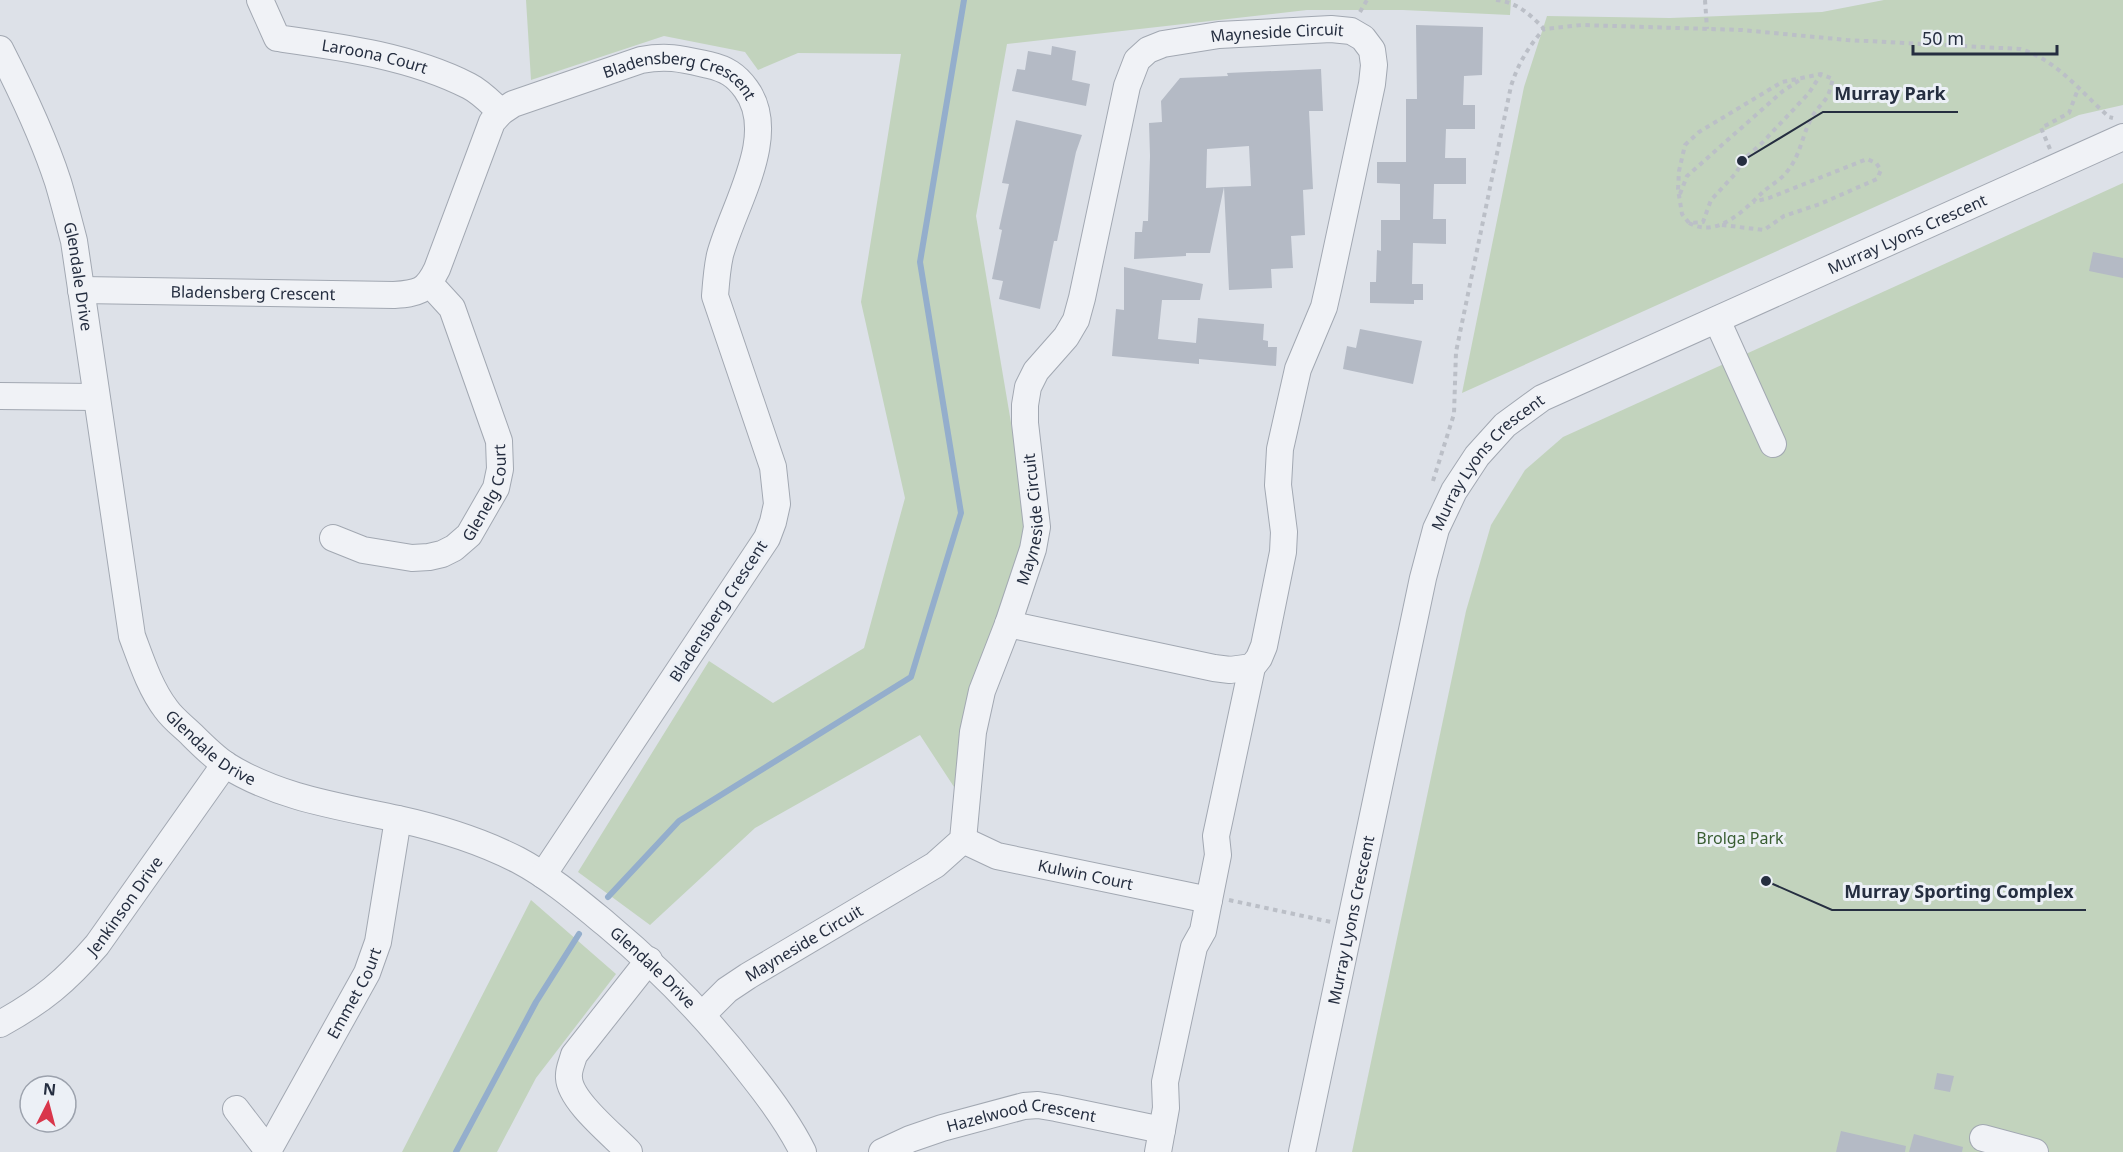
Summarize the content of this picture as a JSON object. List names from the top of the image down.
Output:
{
  "streets": {
    "street": [
      "Mayneside Circuit",
      "Laroona Court",
      "Bladensberg Crescent",
      "Murray Lyons Crescent",
      "Glendale Drive",
      "Glenelg Court",
      "Kulwin Court",
      "Jenkinson Drive",
      "Emmet Court",
      "Hazelwood Crescent"
    ]
  },
  "crossings": [
    ["Mayneside Circuit", "Glendale Drive"],
    ["Mayneside Circuit", "Kulwin Court"],
    ["Mayneside Circuit", "Hazelwood Crescent"],
    ["Laroona Court", "Bladensberg Crescent"],
    ["Bladensberg Crescent", "Glendale Drive"],
    ["Bladensberg Crescent", "Glenelg Court"],
    ["Glendale Drive", "Jenkinson Drive"],
    ["Glendale Drive", "Emmet Court"],
    ["Kulwin Court", "Hazelwood Crescent"]
  ],
  "parks": ["Brolga Park"],
  "places": ["Murray Park", "Murray Sporting Complex"],
  "scale_bar": "50 m",
  "north": "top"
}
